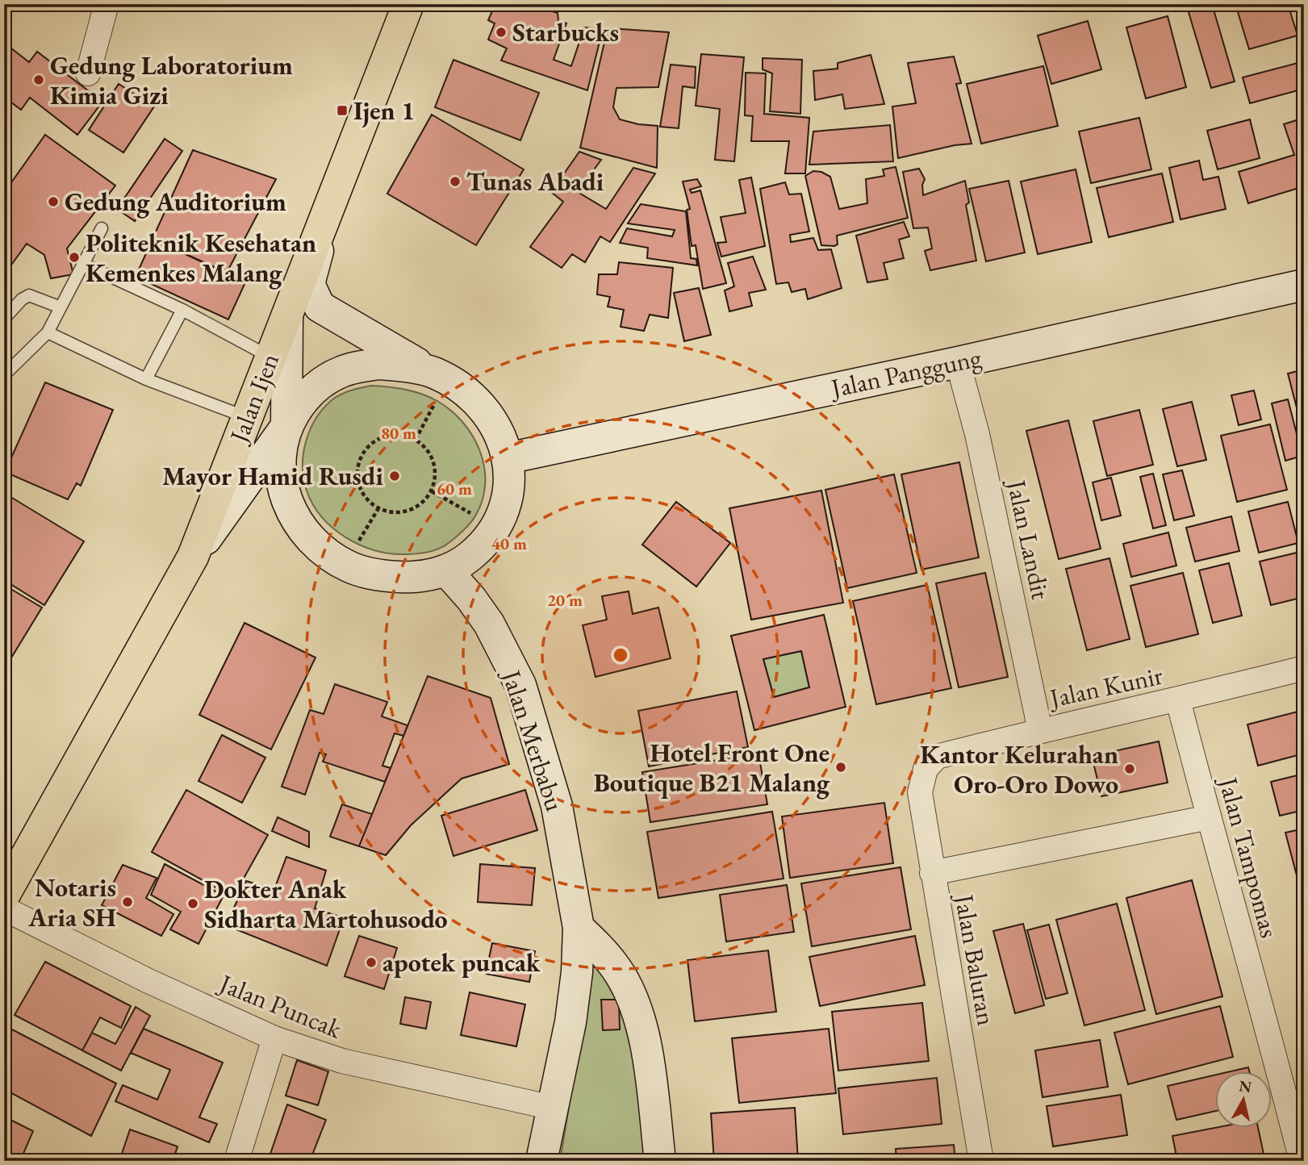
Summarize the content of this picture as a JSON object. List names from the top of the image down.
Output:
{
  "streets": {
    "main road": ["Jalan Panggung", "Jalan Ijen", "Jalan Merbabu"],
    "street": [
      "Jalan Landit",
      "Jalan Kunir",
      "Jalan Tampomas",
      "Jalan Baluran",
      "Jalan Puncak"
    ]
  },
  "crossings": [
    ["Jalan Panggung", "Jalan Landit"],
    ["Jalan Landit", "Jalan Kunir"],
    ["Jalan Kunir", "Jalan Tampomas"],
    ["Jalan Kunir", "Jalan Baluran"],
    ["Jalan Merbabu", "Jalan Puncak"]
  ],
  "places": {
    "other": [
      "Starbucks",
      "Gedung Laboratorium Kimia Gizi",
      "Tunas Abadi",
      "Gedung Auditorium",
      "Politeknik Kesehatan Kemenkes Malang",
      "Mayor Hamid Rusdi",
      "Hotel Front One Boutique B21 Malang",
      "Kantor Kelurahan Oro-Oro Dowo",
      "Notaris Aria SH",
      "Dokter Anak Sidharta Martohusodo",
      "apotek puncak"
    ],
    "transit": ["Ijen 1"]
  },
  "north": "top",
  "rings": [
    "80 m",
    "60 m",
    "40 m",
    "20 m"
  ]
}
